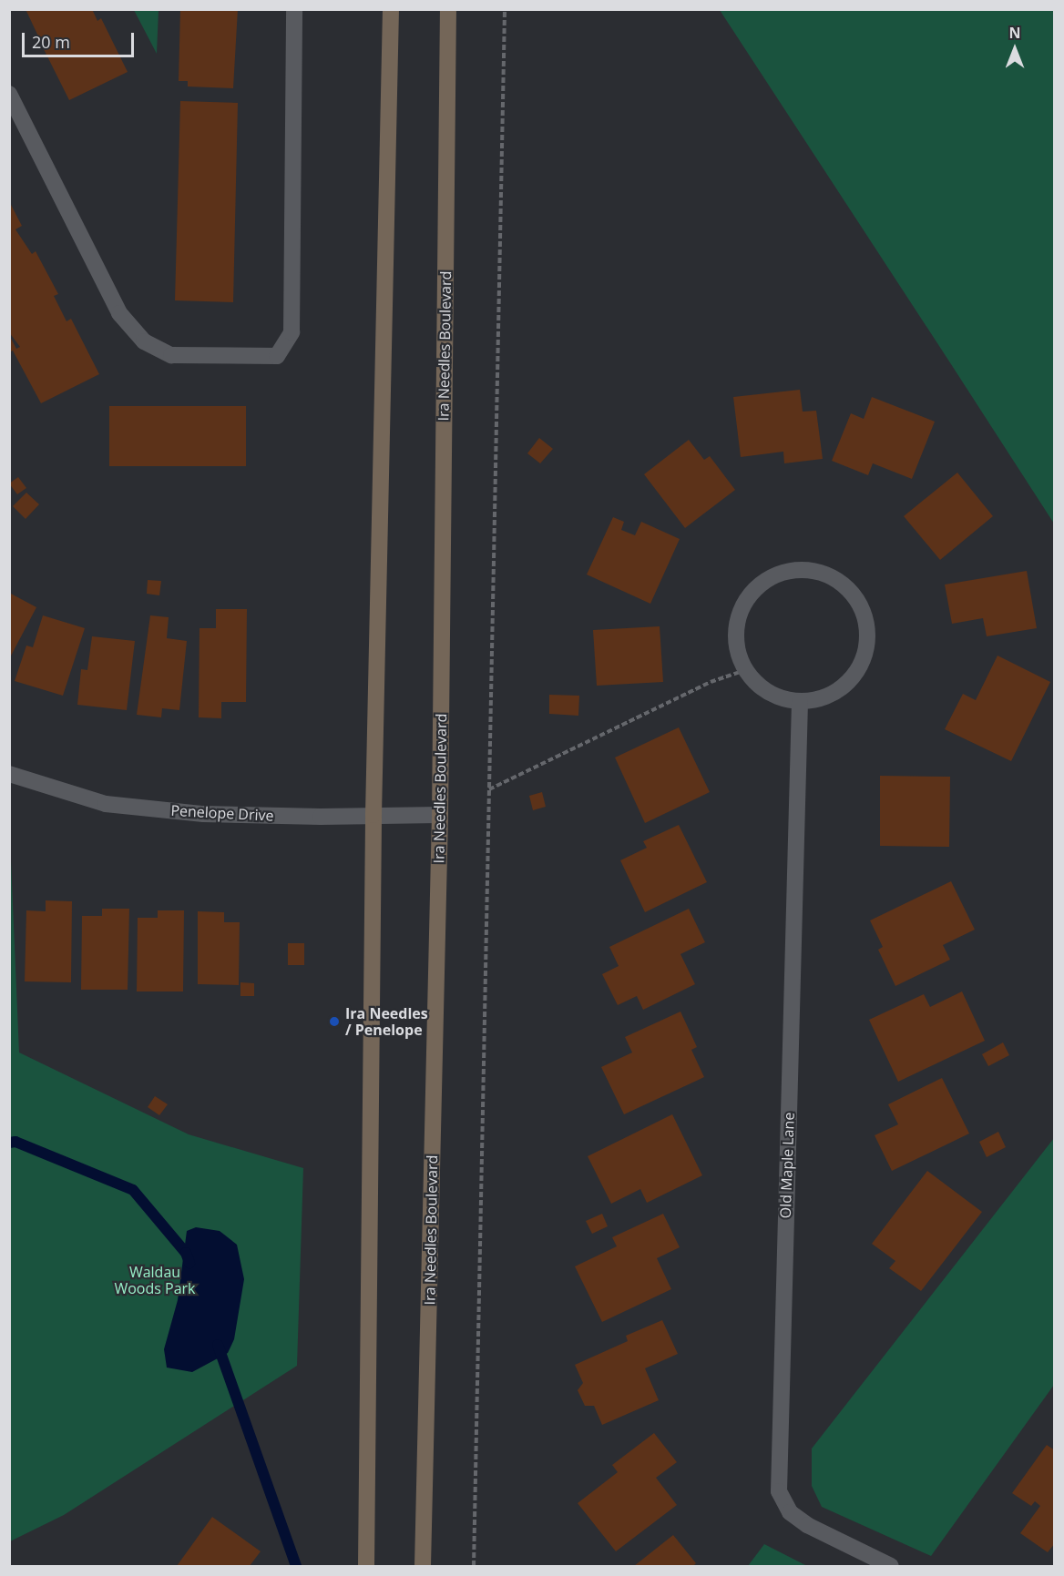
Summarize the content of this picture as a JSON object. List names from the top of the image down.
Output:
{
  "streets": {
    "main road": ["Ira Needles Boulevard"],
    "street": ["Penelope Drive", "Old Maple Lane"]
  },
  "crossings": [
    ["Ira Needles Boulevard", "Penelope Drive"]
  ],
  "parks": ["Waldau Woods Park"],
  "places": ["Ira Needles / Penelope"],
  "scale_bar": "20 m",
  "north": "top"
}
